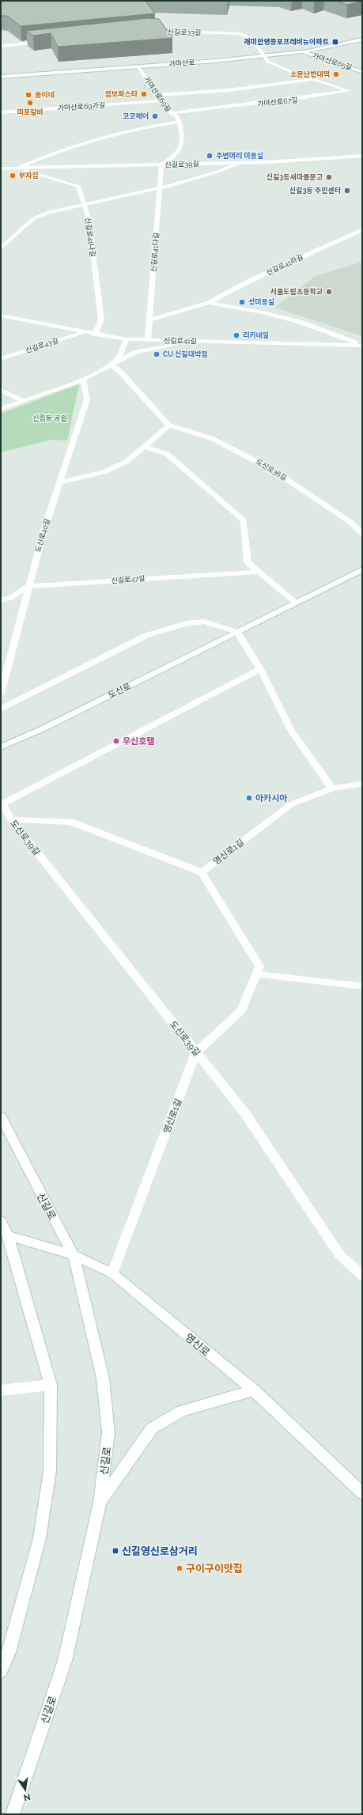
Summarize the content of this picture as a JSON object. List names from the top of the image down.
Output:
{
  "streets": {
    "street": [
      "신길로33길",
      "가마산로65길",
      "가마산로",
      "가마산로69길",
      "가마산로67길",
      "가마산로69가길",
      "신길로39길",
      "신길로41나길",
      "신길로41다길",
      "신길로41라길",
      "신길로41길",
      "신길로43길",
      "도신로36길",
      "도신로40길",
      "신길로47길",
      "도신로",
      "도신로39길",
      "영신로1길",
      "신길로",
      "영신로"
    ]
  },
  "crossings": [
    ["신길로33길", "가마산로"],
    ["신길로33길", "가마산로67길"],
    ["가마산로65길", "가마산로"],
    ["가마산로", "가마산로69길"],
    ["가마산로", "가마산로67길"],
    ["가마산로69길", "가마산로67길"],
    ["가마산로69길", "가마산로69가길"],
    ["가마산로69길", "신길로39길"],
    ["가마산로69길", "신길로41다길"],
    ["신길로39길", "신길로41나길"],
    ["신길로39길", "신길로41다길"],
    ["신길로41나길", "신길로41길"],
    ["신길로41다길", "신길로41라길"],
    ["신길로41다길", "신길로41길"],
    ["신길로41라길", "신길로41길"],
    ["신길로41길", "신길로43길"],
    ["도신로40길", "신길로47길"],
    ["도신로39길", "영신로1길"],
    ["영신로1길", "영신로"],
    ["신길로", "영신로"]
  ],
  "parks": ["신림동 공원"],
  "places": {
    "transit": ["래미안영등포프레비뉴아파트", "신길영신로삼거리"],
    "other": [
      "소문난빈대떡",
      "점보파스타",
      "웅이네",
      "미포갈비",
      "코코헤어",
      "주변머리 미용실",
      "부자집",
      "신길3동새마을문고",
      "신길3동 주민센터",
      "서울도림초등학교",
      "성미용실",
      "리키네일",
      "CU 신길대박점",
      "우신호텔",
      "아카시아",
      "구이구이맛집"
    ]
  },
  "north": "bottom"
}
